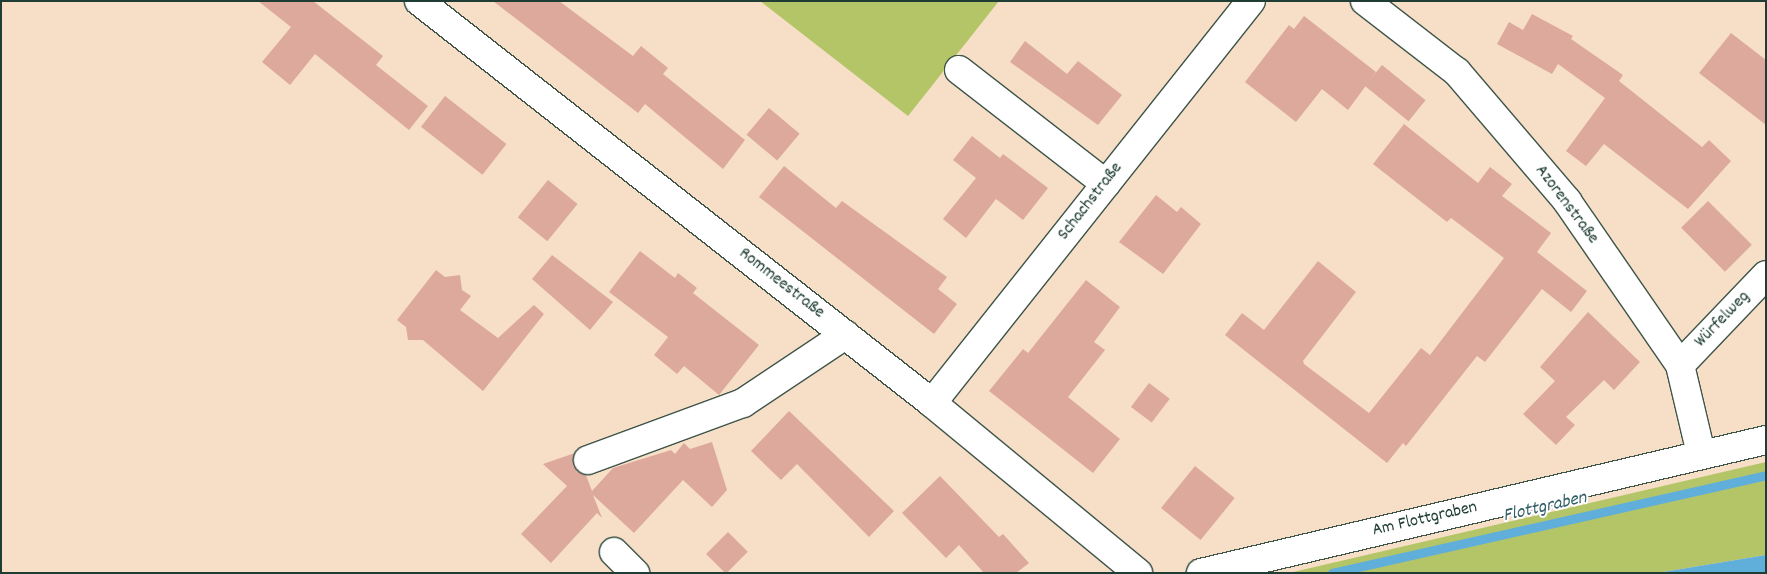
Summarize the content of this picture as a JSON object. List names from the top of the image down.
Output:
{
  "streets": {
    "street": [
      "Schachstraße",
      "Azorenstraße",
      "Rommeestraße",
      "Würfelweg",
      "Am Flottgraben"
    ]
  },
  "crossings": [
    ["Schachstraße", "Rommeestraße"],
    ["Azorenstraße", "Würfelweg"],
    ["Azorenstraße", "Am Flottgraben"]
  ],
  "water": ["Flottgraben"]
}
